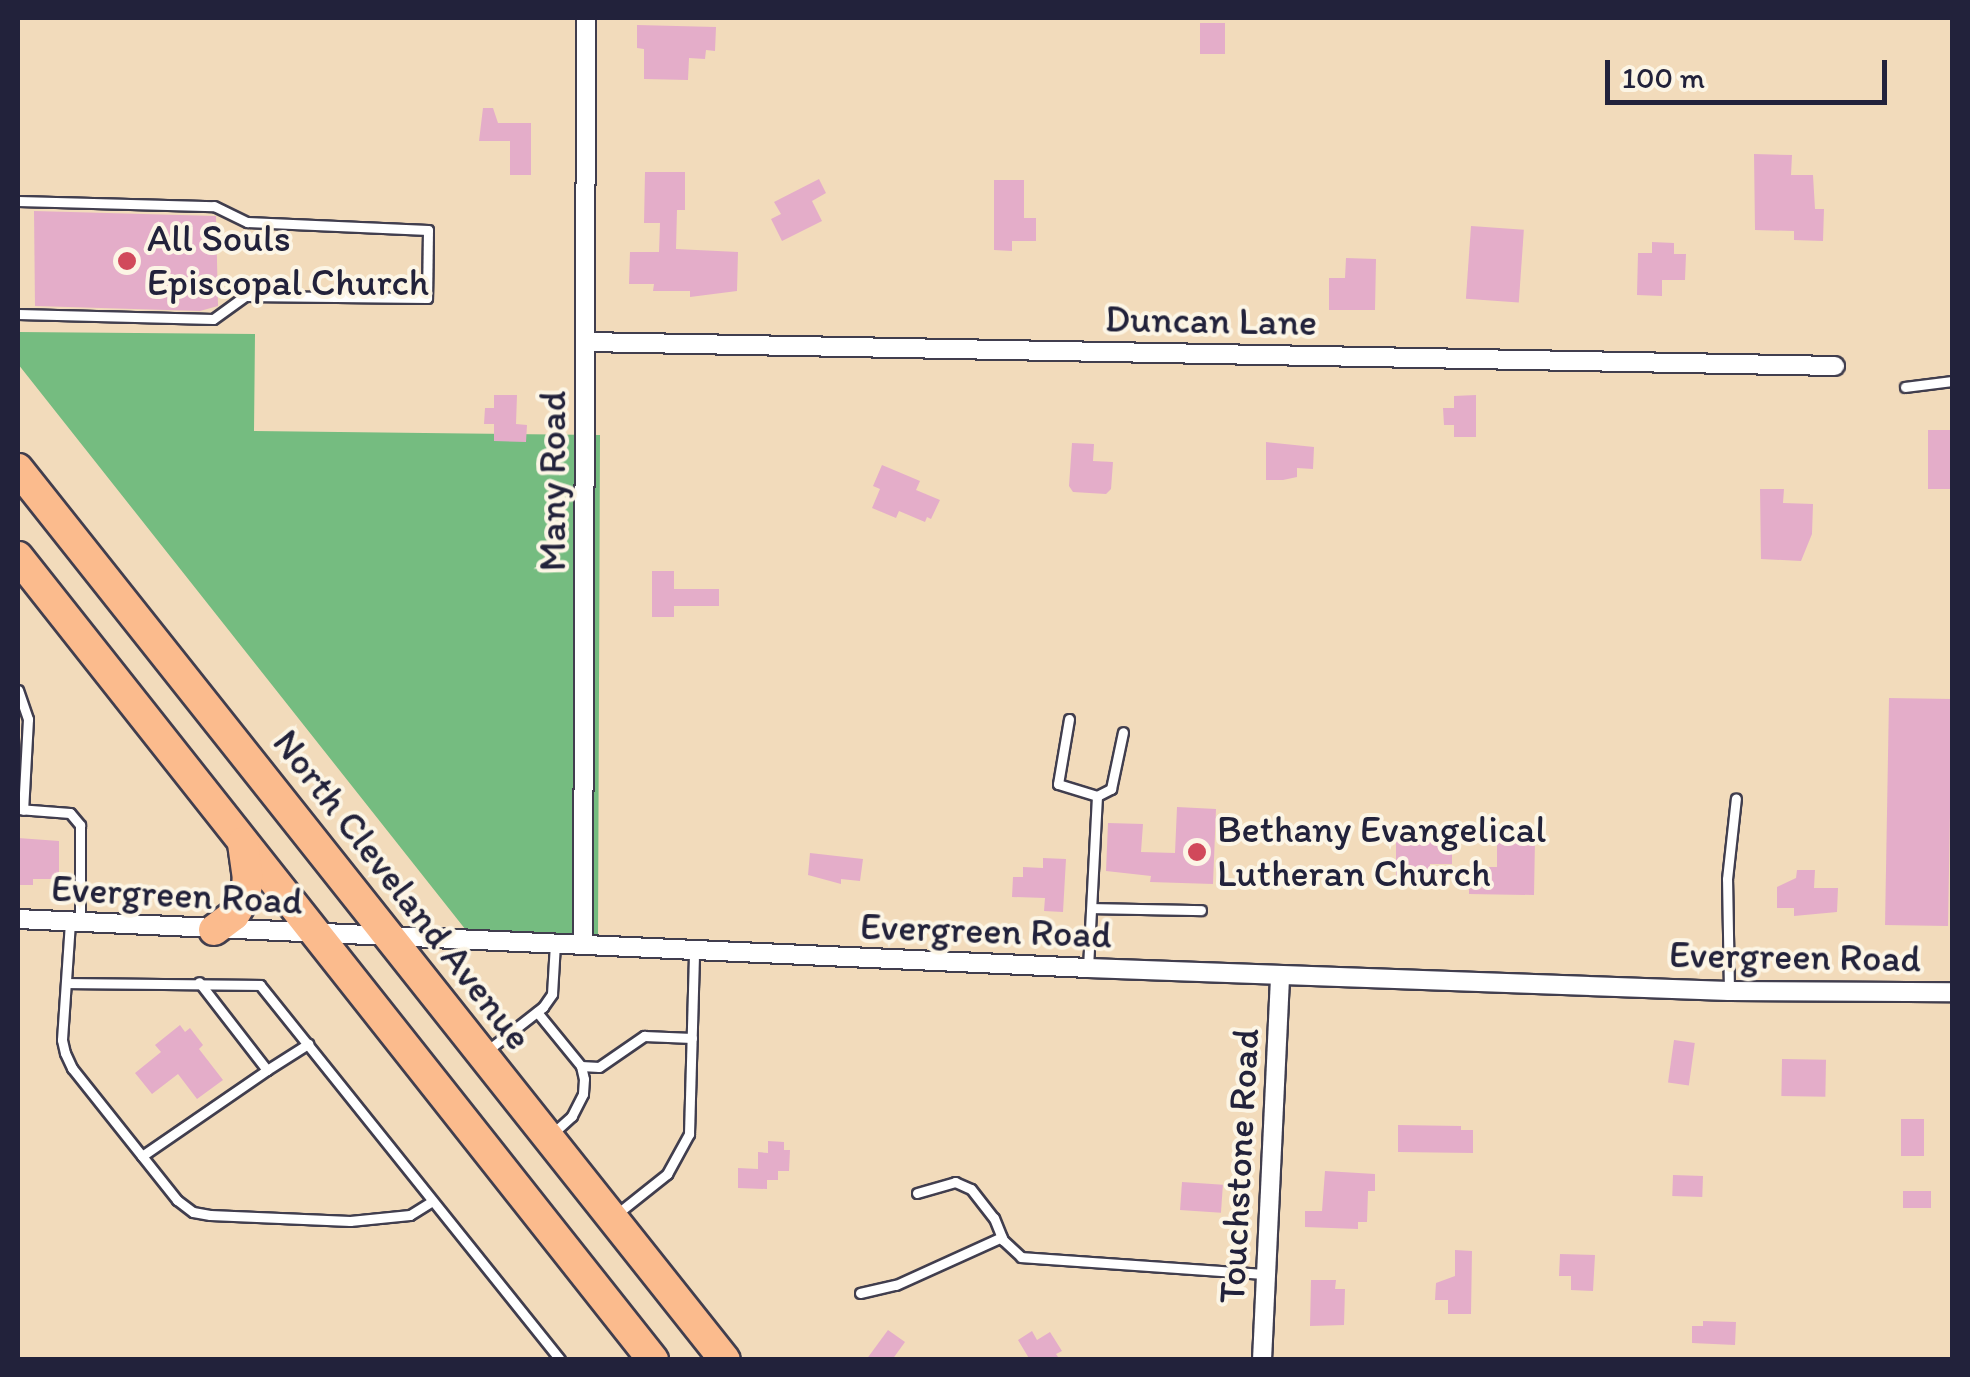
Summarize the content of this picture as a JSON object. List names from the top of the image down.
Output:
{
  "streets": {
    "main road": ["North Cleveland Avenue"],
    "street": [
      "Duncan Lane",
      "Many Road",
      "Evergreen Road",
      "Touchstone Road"
    ]
  },
  "crossings": [
    ["Duncan Lane", "Many Road"],
    ["Many Road", "Evergreen Road"],
    ["North Cleveland Avenue", "Evergreen Road"],
    ["Evergreen Road", "Touchstone Road"]
  ],
  "places": ["All Souls Episcopal Church", "Bethany Evangelical Lutheran Church"],
  "scale_bar": "100 m"
}
